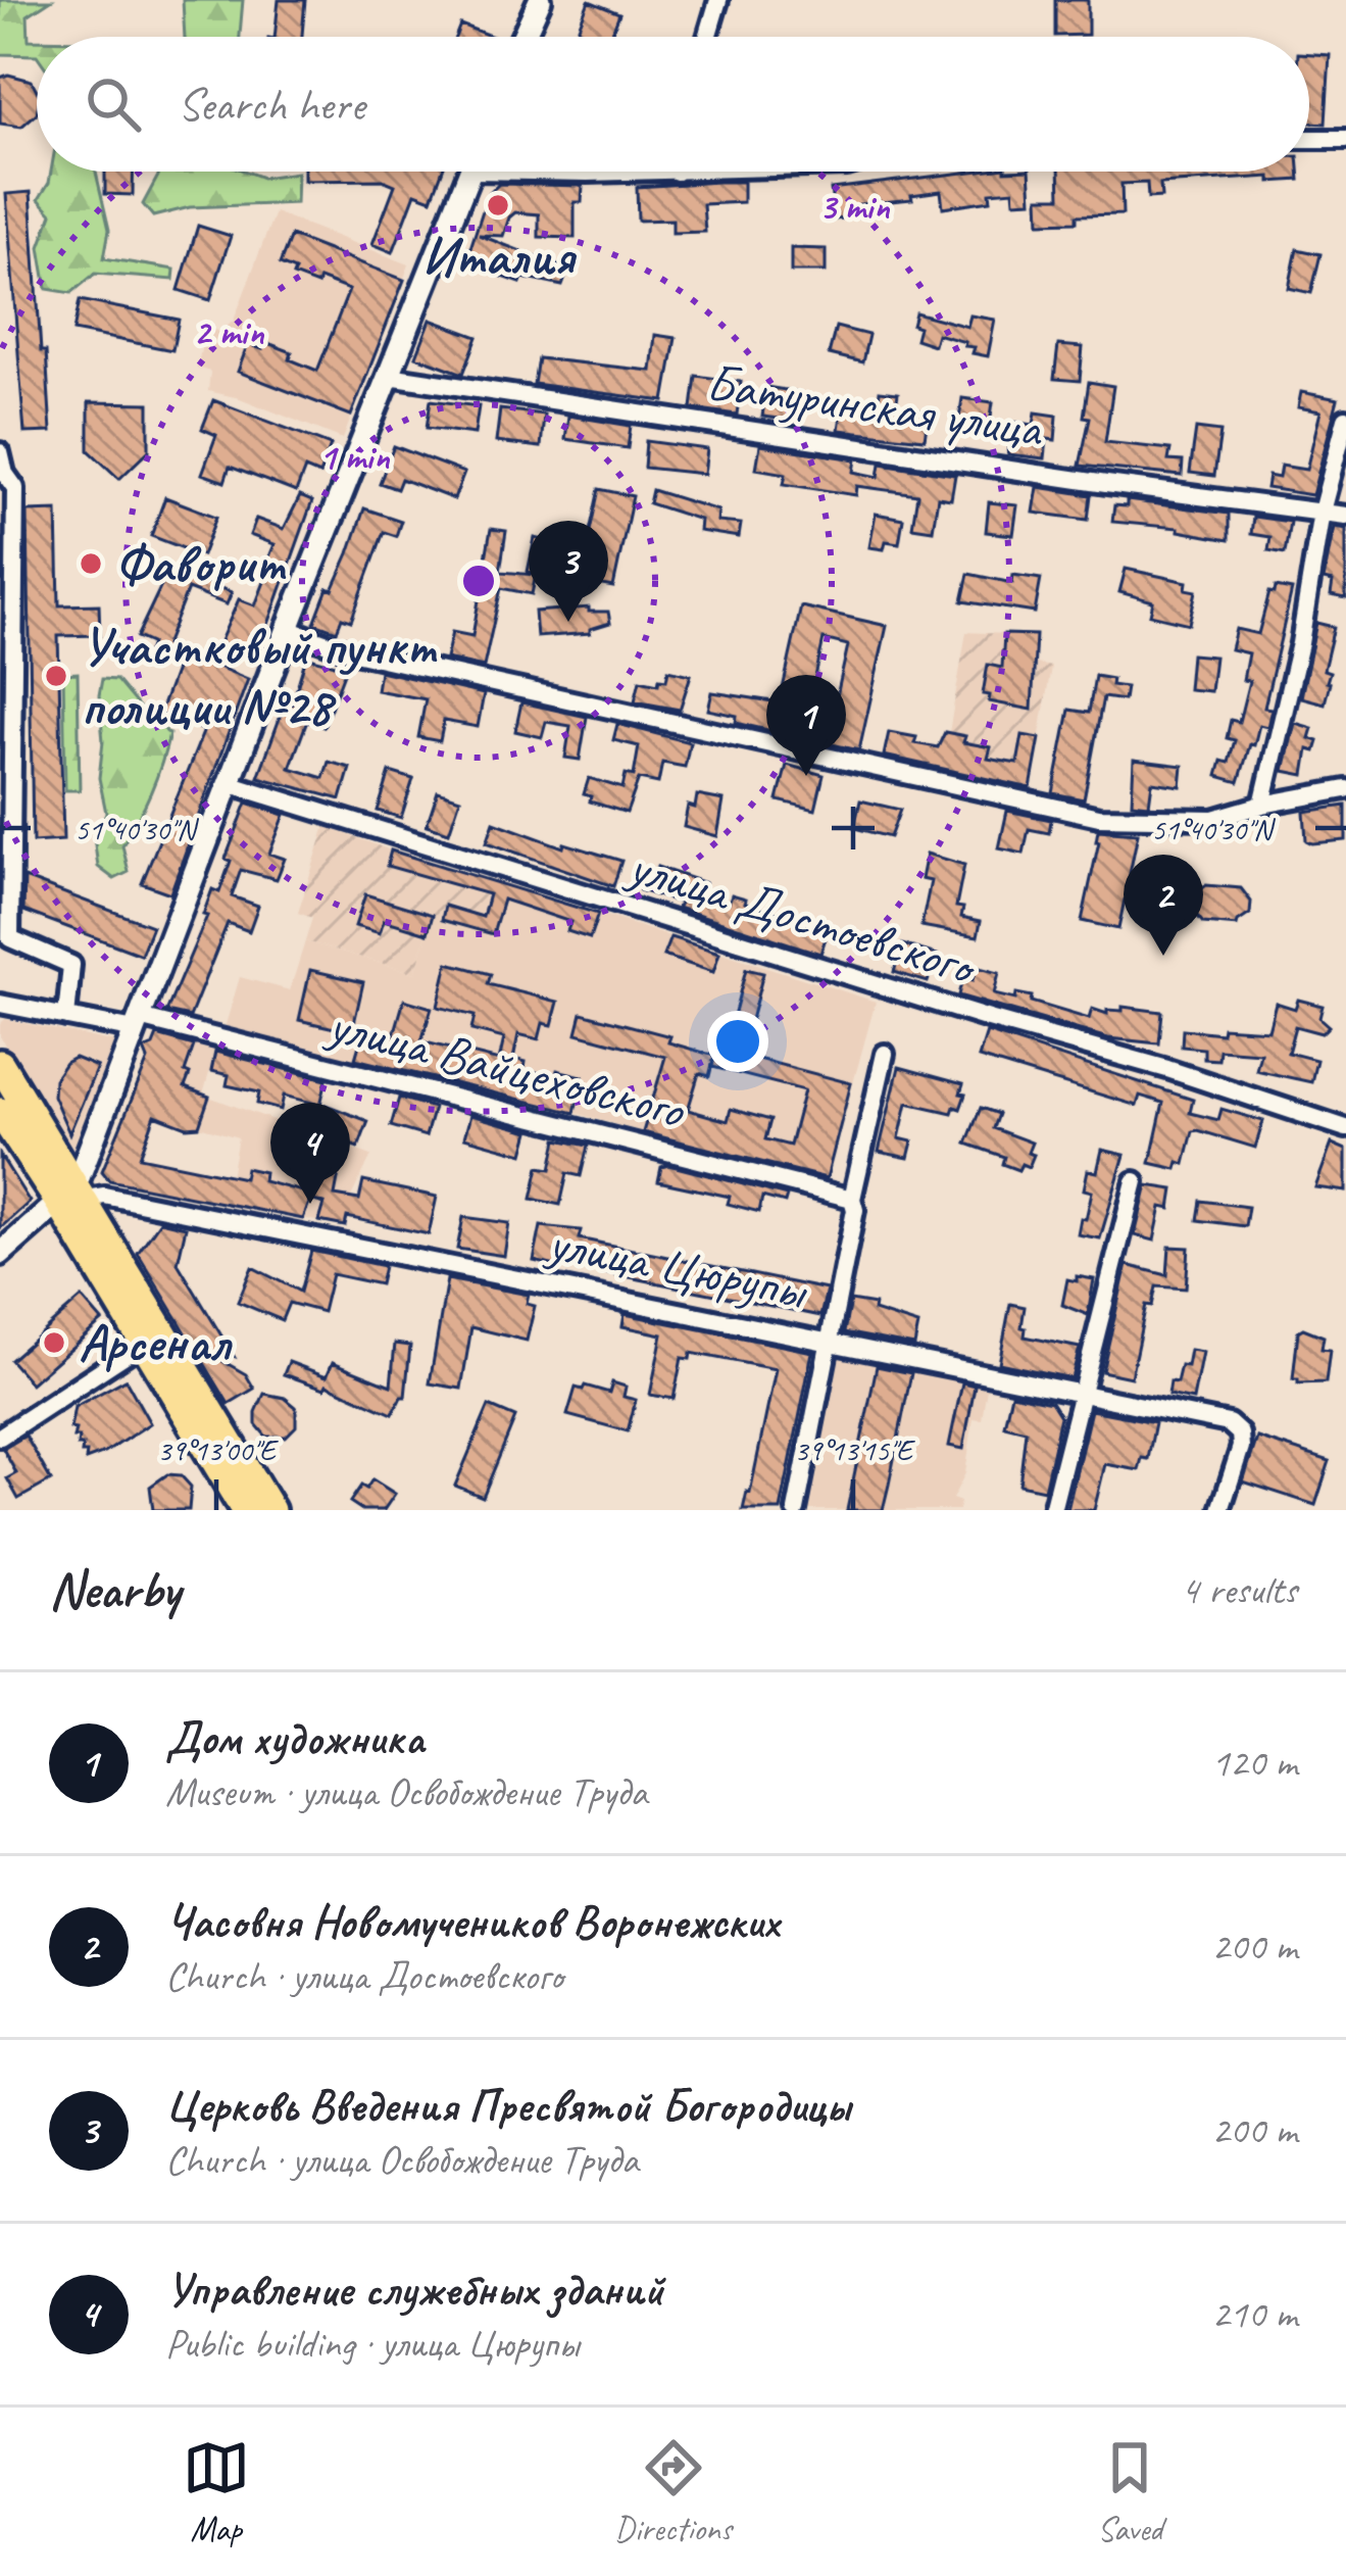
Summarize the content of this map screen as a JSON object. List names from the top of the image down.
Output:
{
  "streets": {
    "street": [
      "Батуринская улица",
      "улица Достоевского",
      "улица Вайцеховского",
      "улица Цюрупы"
    ]
  },
  "places": [
    "Италия",
    "Фаворит",
    "Участковый пункт полиции №28",
    "Арсенал"
  ],
  "page": {
    "search": "Search here",
    "pins": [
      "3",
      "1",
      "2",
      "4"
    ],
    "heading": ["Nearby", "4 results"],
    "list": [
      {
        "mark": "1",
        "name": "Дом художника",
        "note": "Museum · улица Освобождение Труда",
        "value": "120 m"
      },
      {
        "mark": "2",
        "name": "Часовня Новомучеников Воронежских",
        "note": "Church · улица Достоевского",
        "value": "200 m"
      },
      {
        "mark": "3",
        "name": "Церковь Введения Пресвятой Богородицы",
        "note": "Church · улица Освобождение Труда",
        "value": "200 m"
      },
      {
        "mark": "4",
        "name": "Управление служебных зданий",
        "note": "Public building · улица Цюрупы",
        "value": "210 m"
      }
    ],
    "nav": ["Map", "Directions", "Saved"]
  },
  "coordinates": ["51°40'30\"N", "39°13'00\"E", "39°13'15\"E"],
  "rings": ["3 min", "2 min", "1 min"]
}
